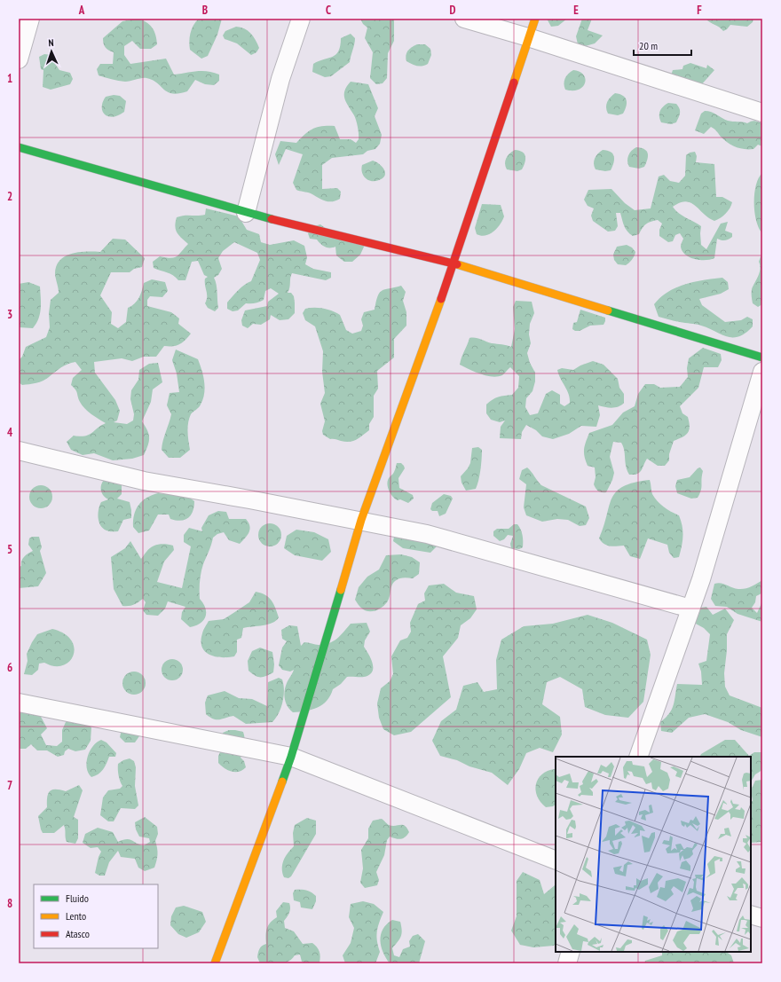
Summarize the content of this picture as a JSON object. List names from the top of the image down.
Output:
{
  "legend": ["Fluido", "Lento", "Atasco"],
  "scale_bar": "20 m",
  "north": "top",
  "grid": {
    "columns": [
      "A",
      "B",
      "C",
      "D",
      "E",
      "F"
    ],
    "rows": [
      "1",
      "2",
      "3",
      "4",
      "5",
      "6",
      "7",
      "8"
    ]
  }
}
